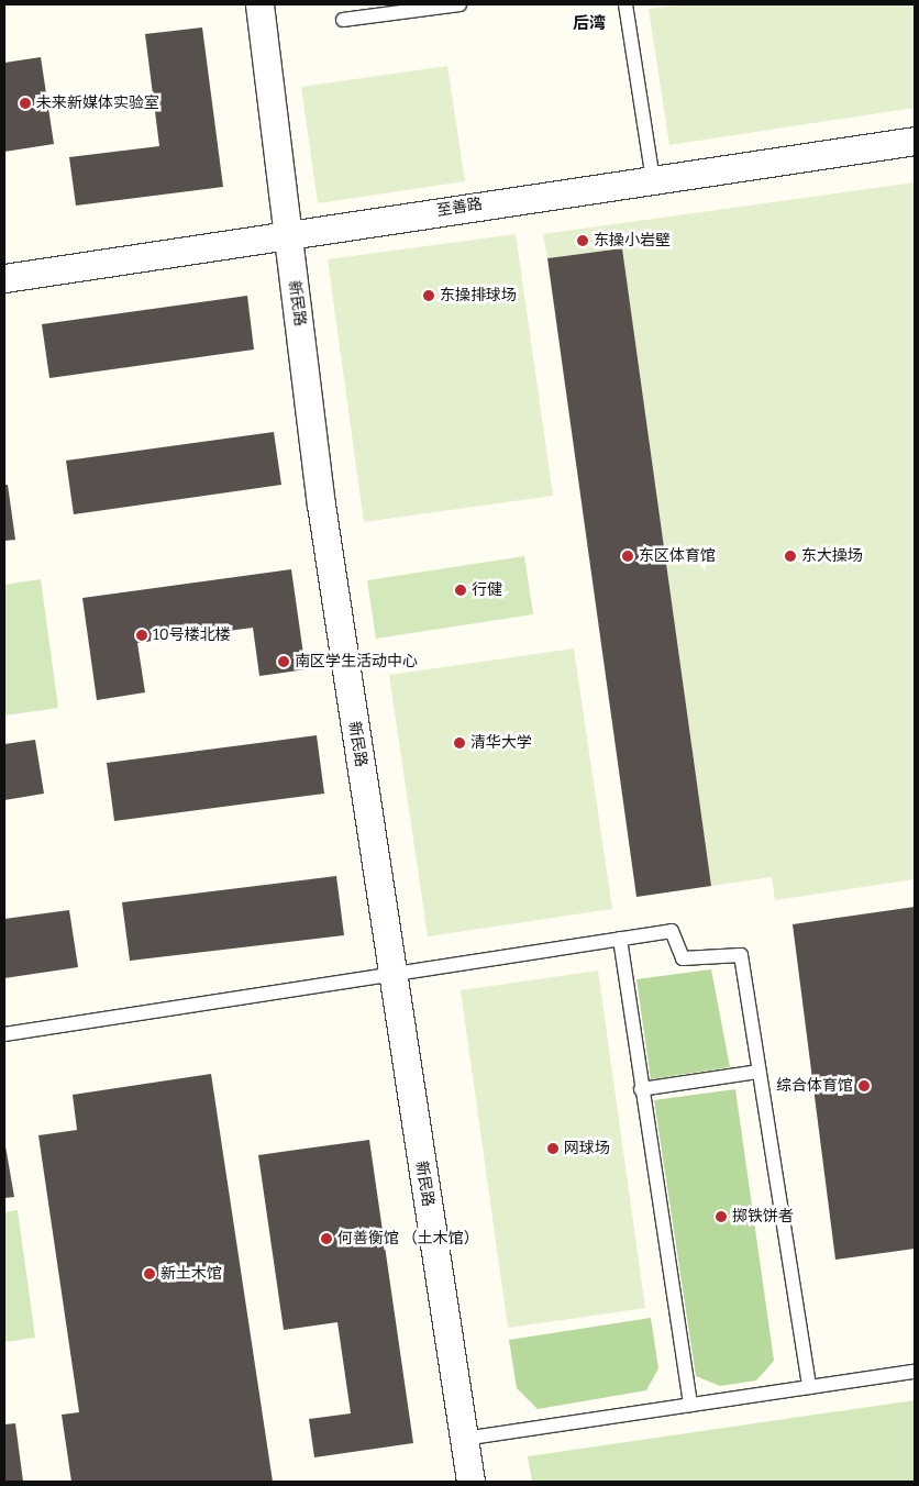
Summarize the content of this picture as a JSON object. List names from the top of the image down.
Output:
{
  "streets": {
    "street": ["至善路", "新民路"]
  },
  "crossings": [
    ["至善路", "新民路"]
  ],
  "districts": ["后湾"],
  "places": [
    "未来新媒体实验室",
    "东操小岩壁",
    "东操排球场",
    "东区体育馆",
    "东大操场",
    "行健",
    "10号楼北楼",
    "南区学生活动中心",
    "清华大学",
    "综合体育馆",
    "网球场",
    "掷铁饼者",
    "何善衡馆 （土木馆）",
    "新土木馆"
  ]
}
